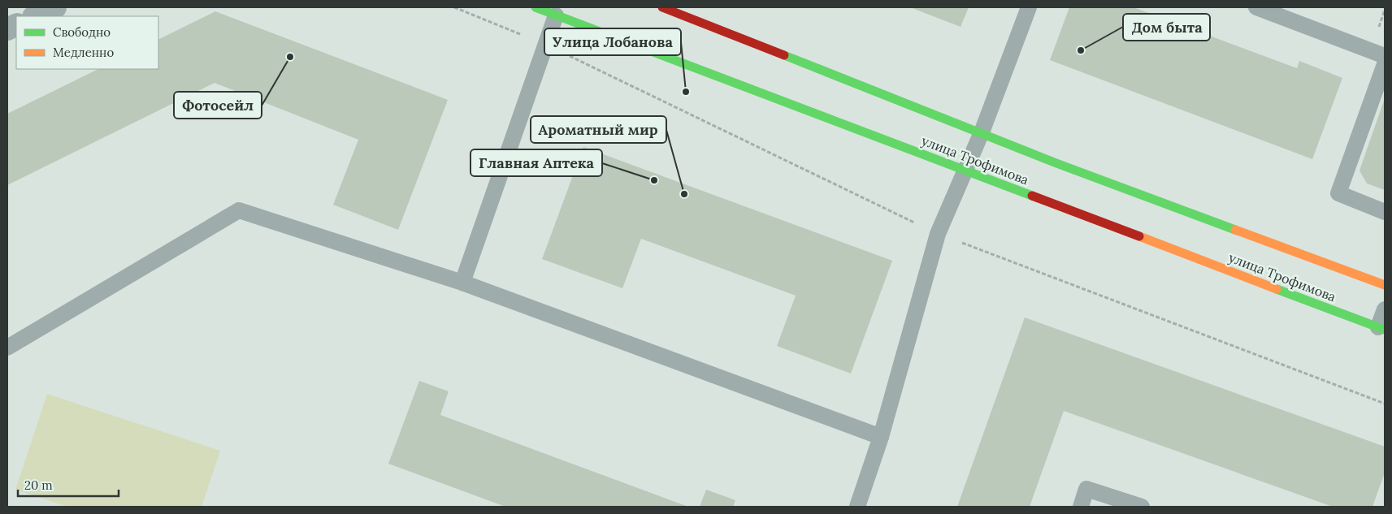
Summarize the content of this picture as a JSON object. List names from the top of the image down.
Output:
{
  "streets": {
    "main road": ["улица Трофимова"]
  },
  "places": [
    "Дом быта",
    "Фотосейл",
    "Улица Лобанова",
    "Главная Аптека",
    "Ароматный мир"
  ],
  "legend": ["Свободно", "Медленно"],
  "scale_bar": "20 m"
}
